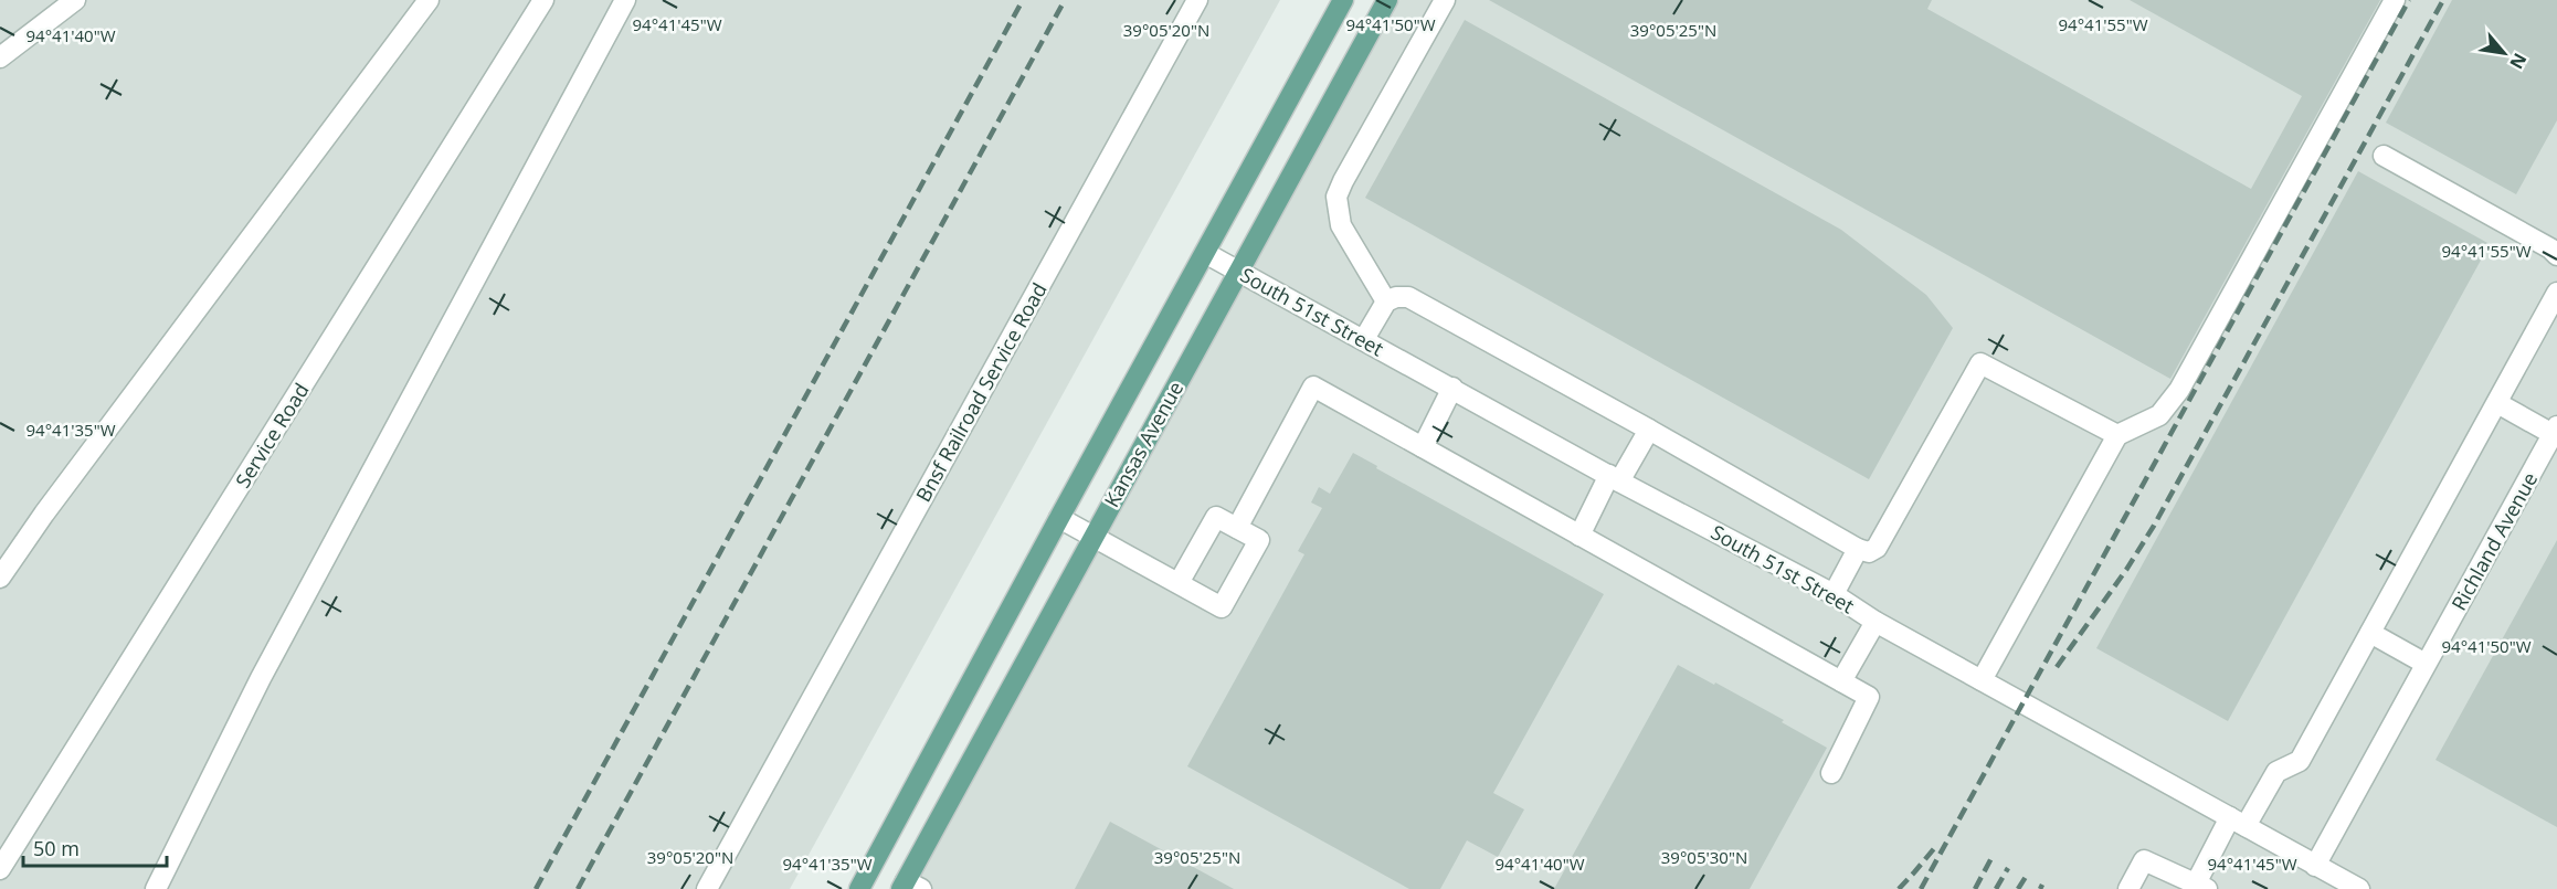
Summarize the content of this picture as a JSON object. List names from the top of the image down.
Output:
{
  "streets": {
    "main road": ["Kansas Avenue"],
    "street": [
      "South 51st Street",
      "Bnsf Railroad Service Road",
      "Service Road",
      "Richland Avenue"
    ]
  },
  "crossings": [
    ["South 51st Street", "Kansas Avenue"],
    ["South 51st Street", "Richland Avenue"]
  ],
  "scale_bar": "50 m",
  "north": "bottom right",
  "coordinates": [
    "94°41'55\"W",
    "94°41'45\"W",
    "94°41'50\"W",
    "39°05'20\"N",
    "39°05'25\"N",
    "94°41'40\"W",
    "94°41'35\"W",
    "39°05'30\"N"
  ]
}
